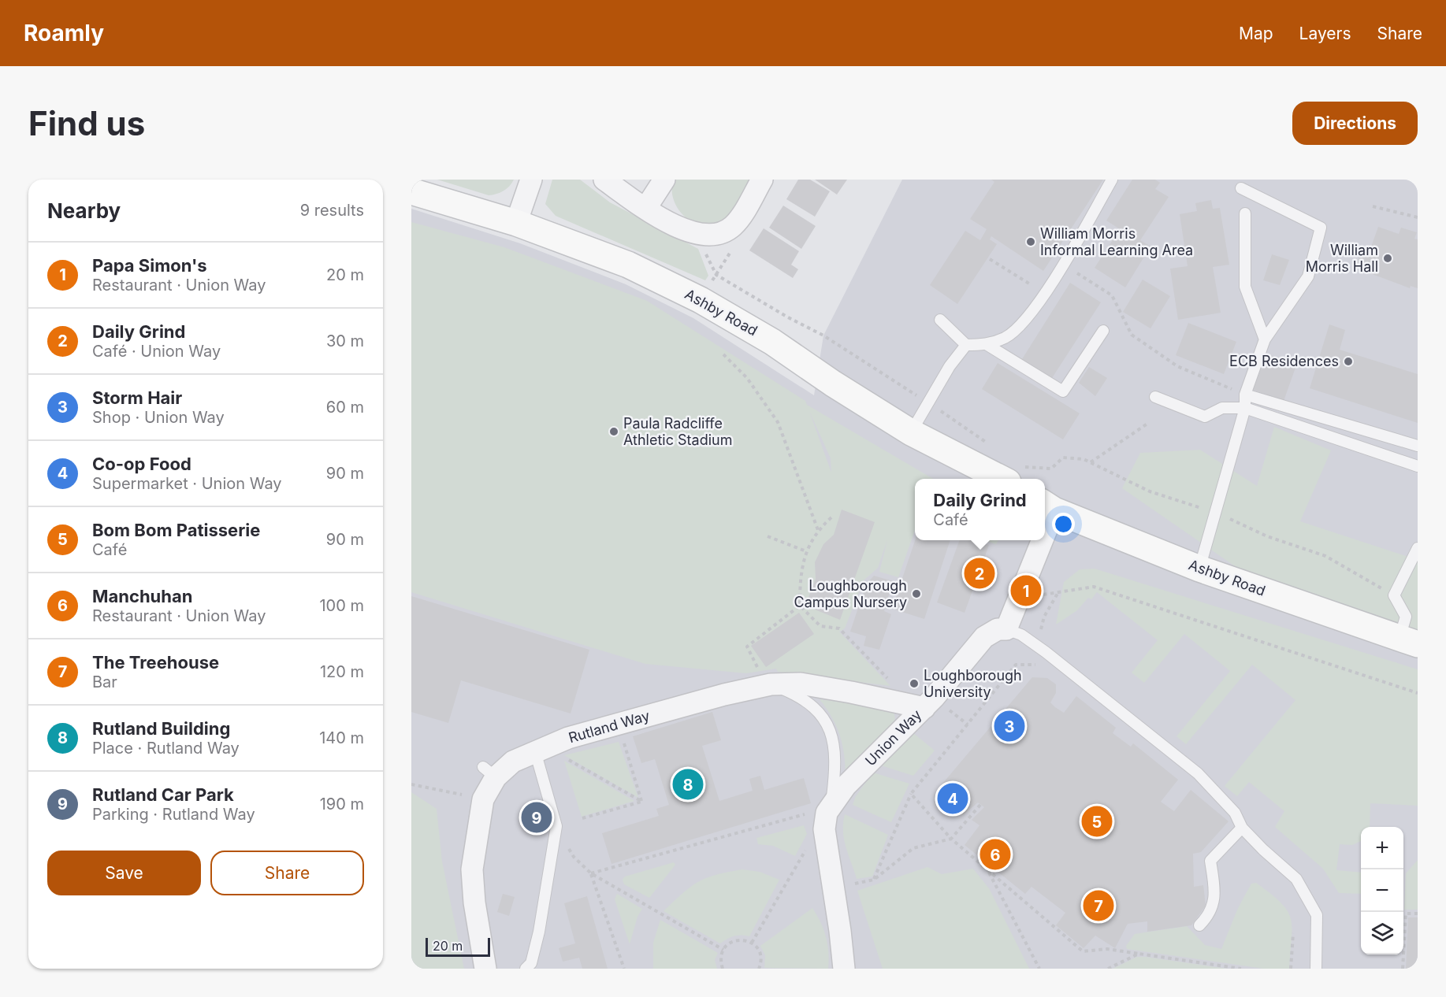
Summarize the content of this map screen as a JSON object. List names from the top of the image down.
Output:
{
  "streets": {
    "main road": ["Ashby Road"],
    "street": ["Rutland Way", "Union Way"]
  },
  "crossings": [
    ["Rutland Way", "Union Way"]
  ],
  "places": [
    "William Morris Informal Learning Area",
    "William Morris Hall",
    "ECB Residences",
    "Paula Radcliffe Athletic Stadium",
    "Loughborough Campus Nursery",
    "Loughborough University"
  ],
  "scale_bar": "20 m",
  "page": {
    "header": "Roamly",
    "nav": ["Map", "Layers", "Share"],
    "buttons": [
      "Directions",
      ["Save", "Share"]
    ],
    "title": "Find us",
    "heading": ["Nearby", "9 results"],
    "list": [
      {
        "mark": "1",
        "name": "Papa Simon's",
        "note": "Restaurant · Union Way",
        "value": "20 m"
      },
      {
        "mark": "2",
        "name": "Daily Grind",
        "note": "Café · Union Way",
        "value": "30 m"
      },
      {
        "mark": "3",
        "name": "Storm Hair",
        "note": "Shop · Union Way",
        "value": "60 m"
      },
      {
        "mark": "4",
        "name": "Co-op Food",
        "note": "Supermarket · Union Way",
        "value": "90 m"
      },
      {
        "mark": "5",
        "name": "Bom Bom Patisserie",
        "note": "Café",
        "value": "90 m"
      },
      {
        "mark": "6",
        "name": "Manchuhan",
        "note": "Restaurant · Union Way",
        "value": "100 m"
      },
      {
        "mark": "7",
        "name": "The Treehouse",
        "note": "Bar",
        "value": "120 m"
      },
      {
        "mark": "8",
        "name": "Rutland Building",
        "note": "Place · Rutland Way",
        "value": "140 m"
      },
      {
        "mark": "9",
        "name": "Rutland Car Park",
        "note": "Parking · Rutland Way",
        "value": "190 m"
      }
    ],
    "popup": ["Daily Grind", "Café"],
    "pins": [
      "2",
      "1",
      "3",
      "8",
      "4",
      "9",
      "5",
      "6",
      "7"
    ],
    "map_buttons": ["+", "−"],
    "scale": "20 m"
  }
}
